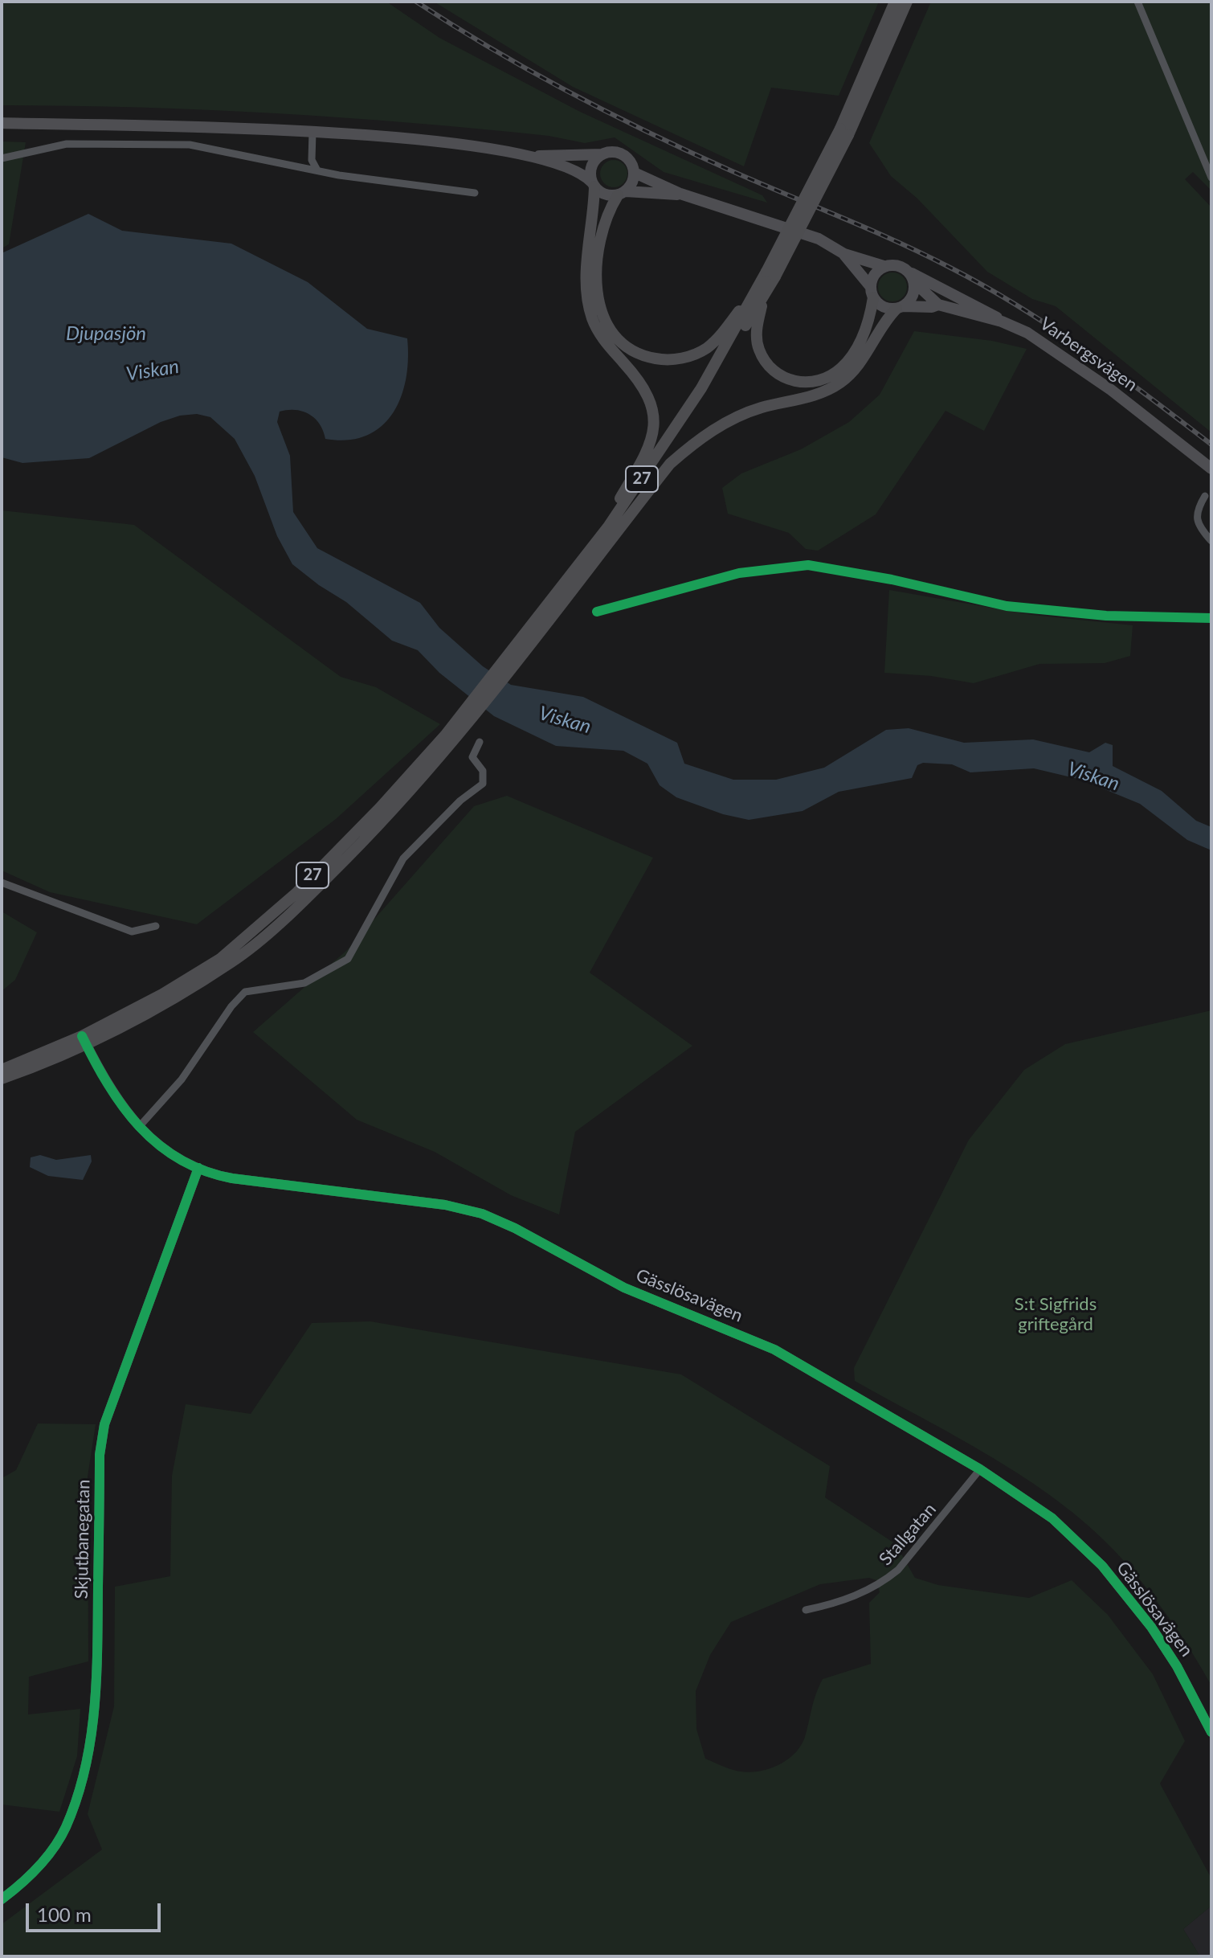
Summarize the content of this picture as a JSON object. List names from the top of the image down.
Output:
{
  "streets": {
    "main road": ["Varbergsvägen", "27"],
    "street": ["Gässlösavägen", "Stallgatan", "Skjutbanegatan"]
  },
  "crossings": [
    ["27", "Gässlösavägen"],
    ["Gässlösavägen", "Stallgatan"],
    ["Gässlösavägen", "Skjutbanegatan"]
  ],
  "water": ["Djupasjön", "Viskan"],
  "parks": ["S:t Sigfrids griftegård"],
  "scale_bar": "100 m"
}
